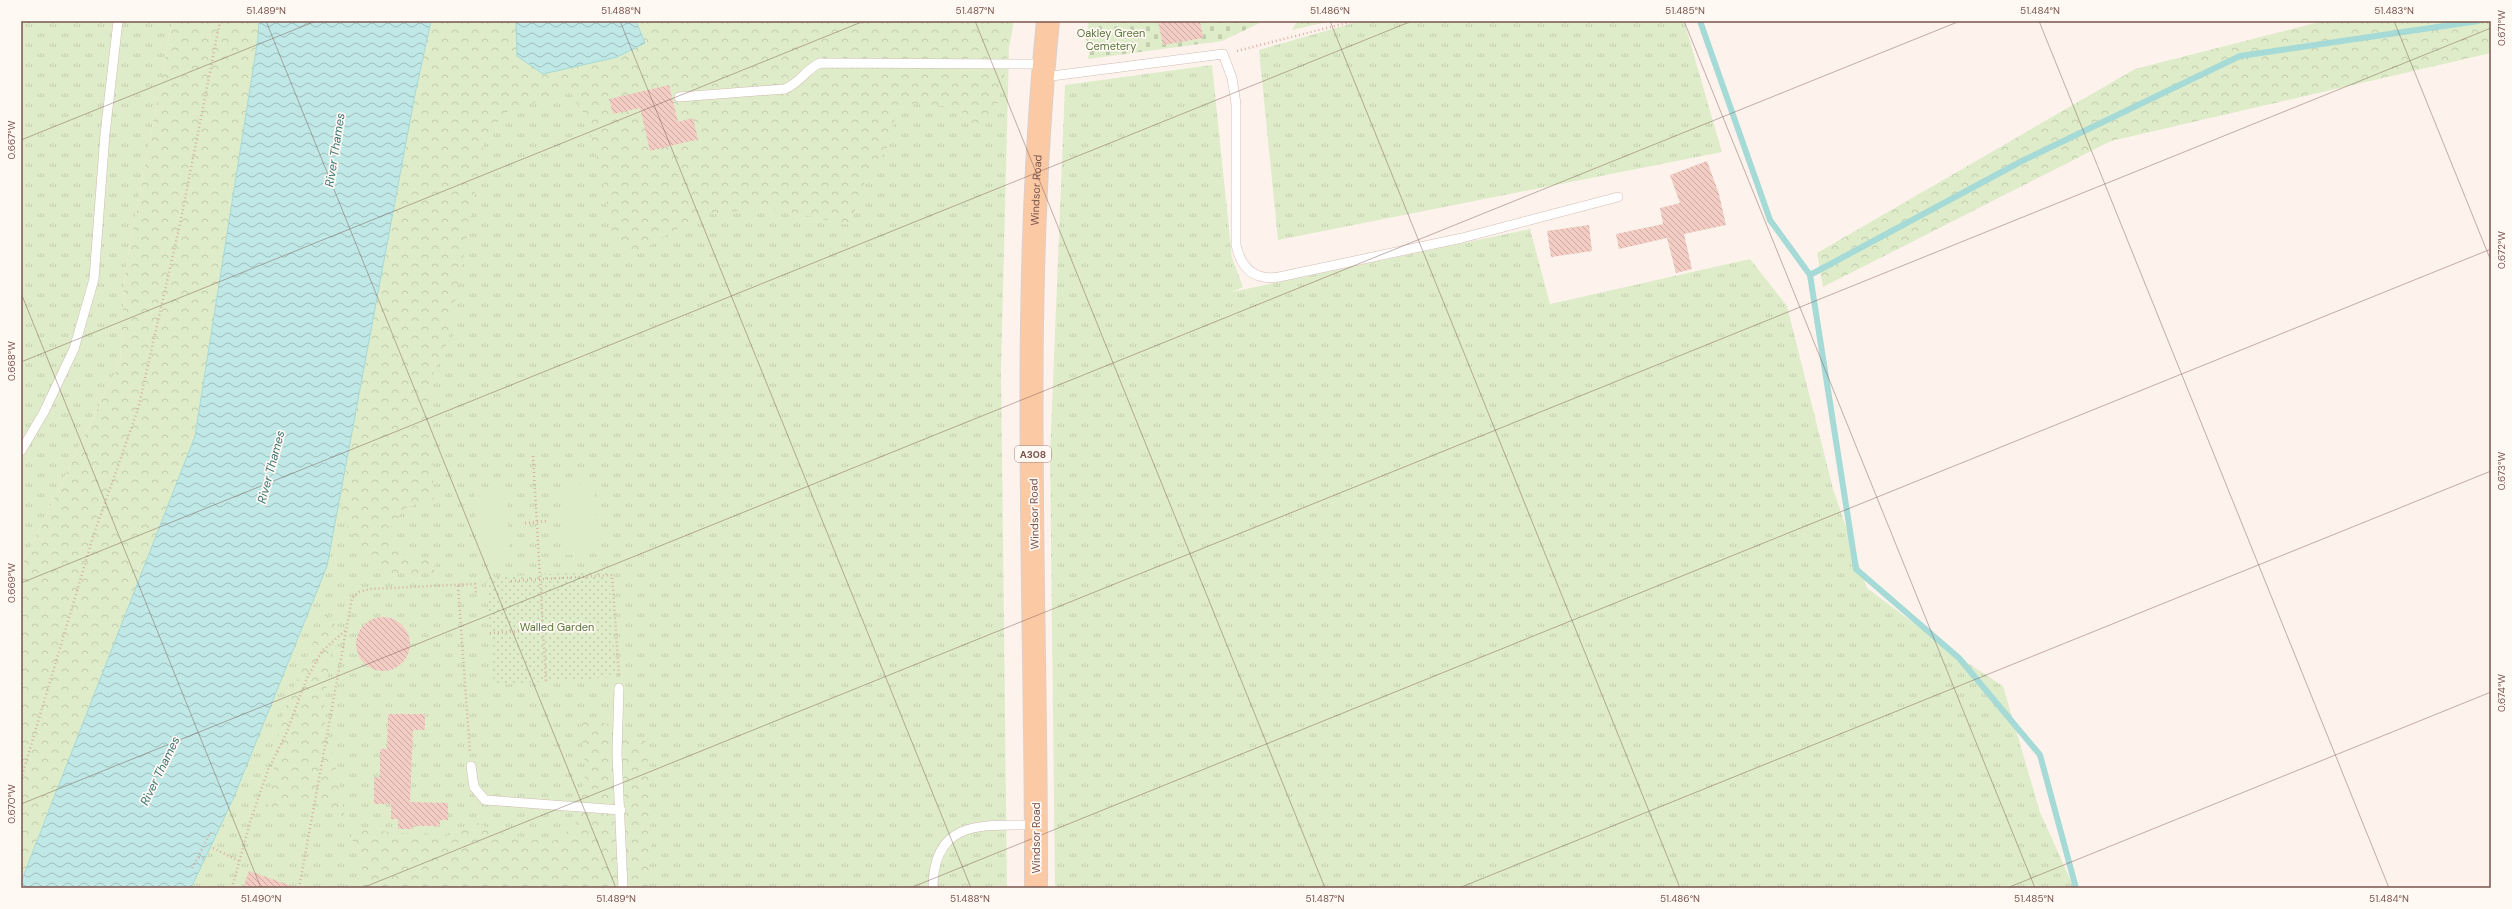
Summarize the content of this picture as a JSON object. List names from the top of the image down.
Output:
{
  "streets": {
    "main road": ["Windsor Road", "A308"]
  },
  "water": ["River Thames"],
  "parks": ["Oakley Green Cemetery", "Walled Garden"],
  "coordinates": [
    "51.489°N",
    "51.488°N",
    "51.487°N",
    "51.486°N",
    "51.485°N",
    "51.484°N",
    "51.483°N",
    "0.671°W",
    "0.667°W",
    "0.672°W",
    "0.668°W",
    "0.673°W",
    "0.669°W",
    "0.674°W",
    "0.670°W",
    "51.490°N"
  ]
}
